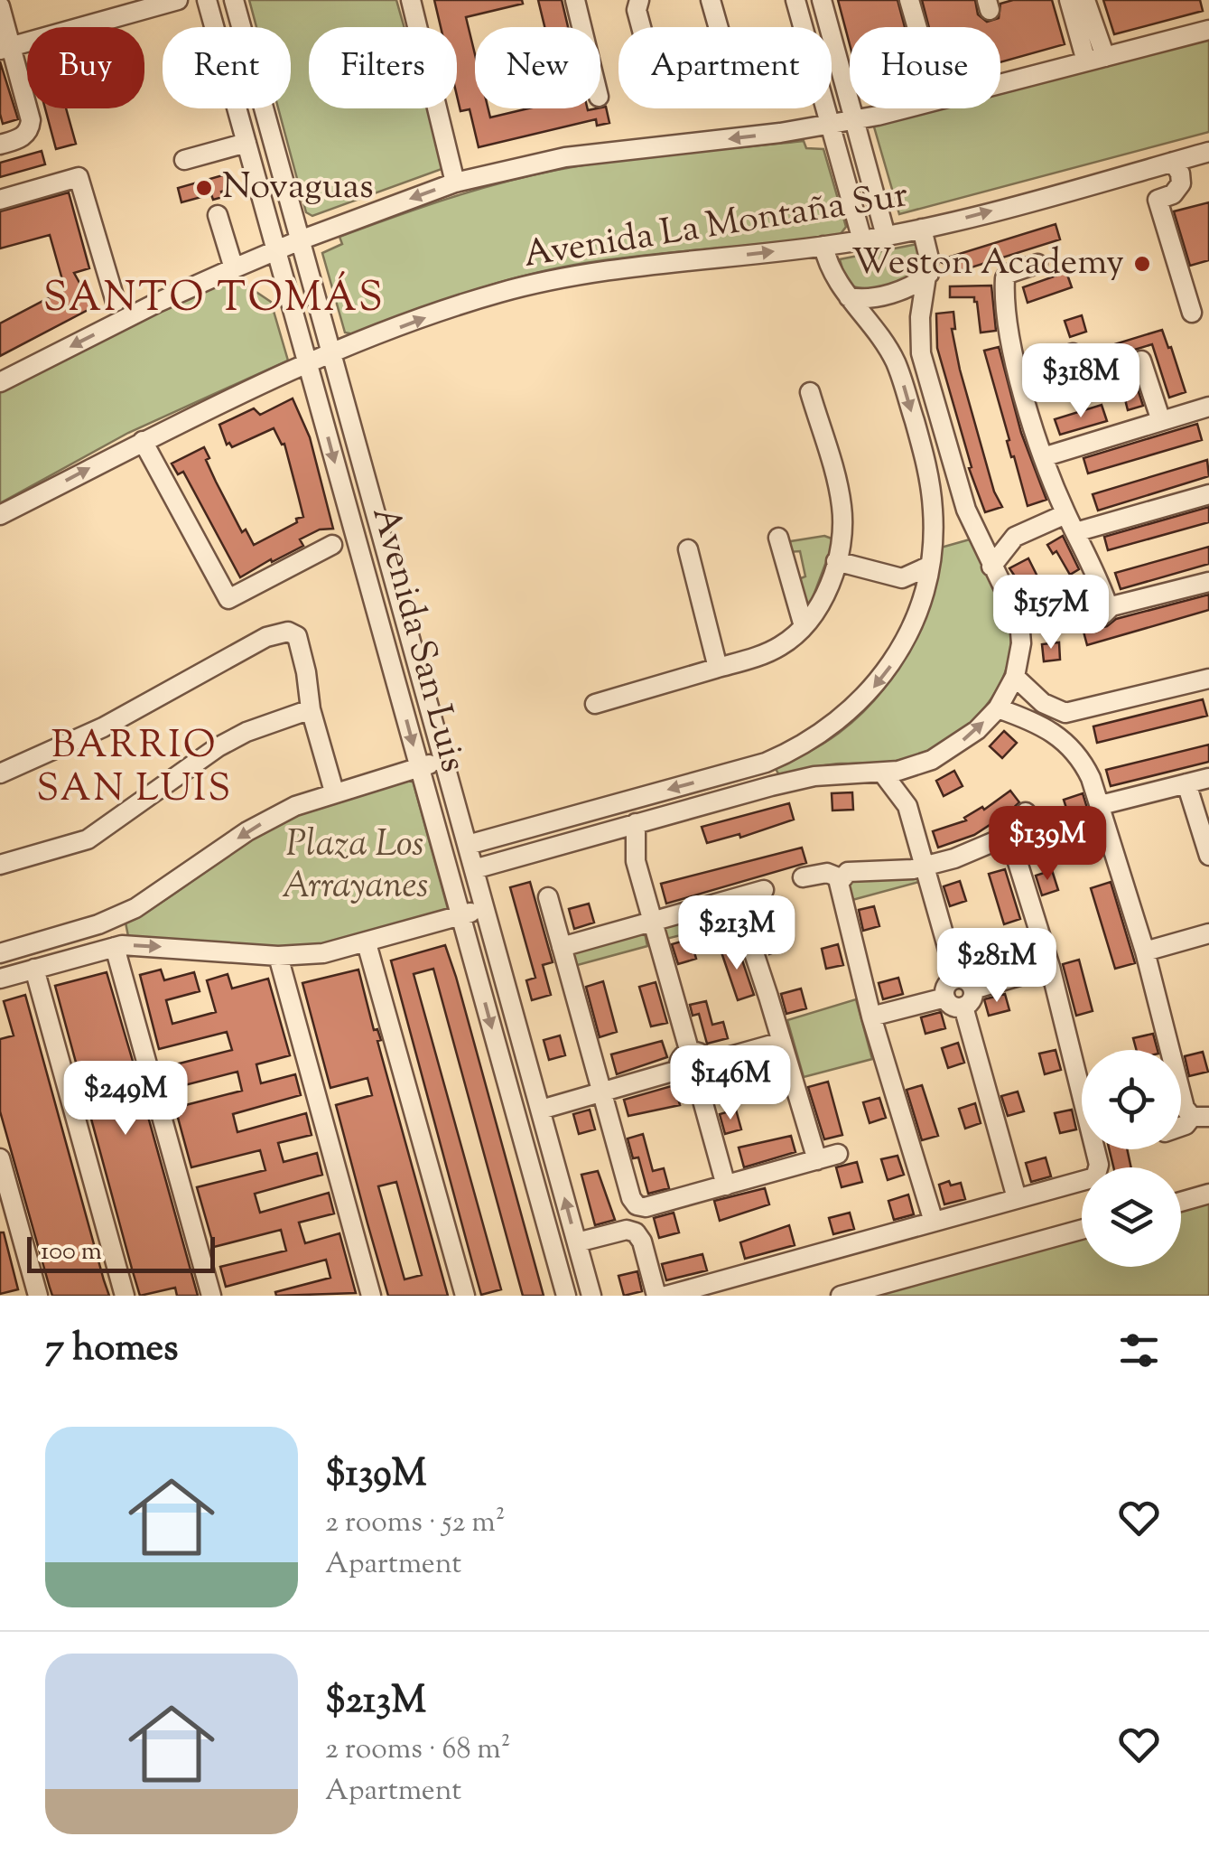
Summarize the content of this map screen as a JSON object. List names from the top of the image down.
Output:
{
  "streets": {
    "street": ["Avenida La Montaña Sur", "Avenida San Luis"]
  },
  "crossings": [
    ["Avenida La Montaña Sur", "Avenida San Luis"]
  ],
  "districts": ["SANTO TOMÁS", "BARRIO SAN LUIS"],
  "parks": ["Plaza Los Arrayanes"],
  "places": ["Novaguas", "Weston Academy"],
  "scale_bar": "100 m",
  "page": {
    "chip": [
      "Buy",
      "Rent",
      "Filters",
      "New",
      "Apartment",
      "House"
    ],
    "price": [
      "$318M",
      "$157M",
      "$139M",
      "$213M",
      "$281M",
      "$146M",
      "$249M"
    ],
    "scale": "100 m",
    "heading": "7 homes",
    "list": [
      {
        "name": "$139M",
        "note": "2 rooms · 52 m² · Apartment"
      },
      {
        "name": "$213M",
        "note": "2 rooms · 68 m² · Apartment"
      }
    ]
  }
}
